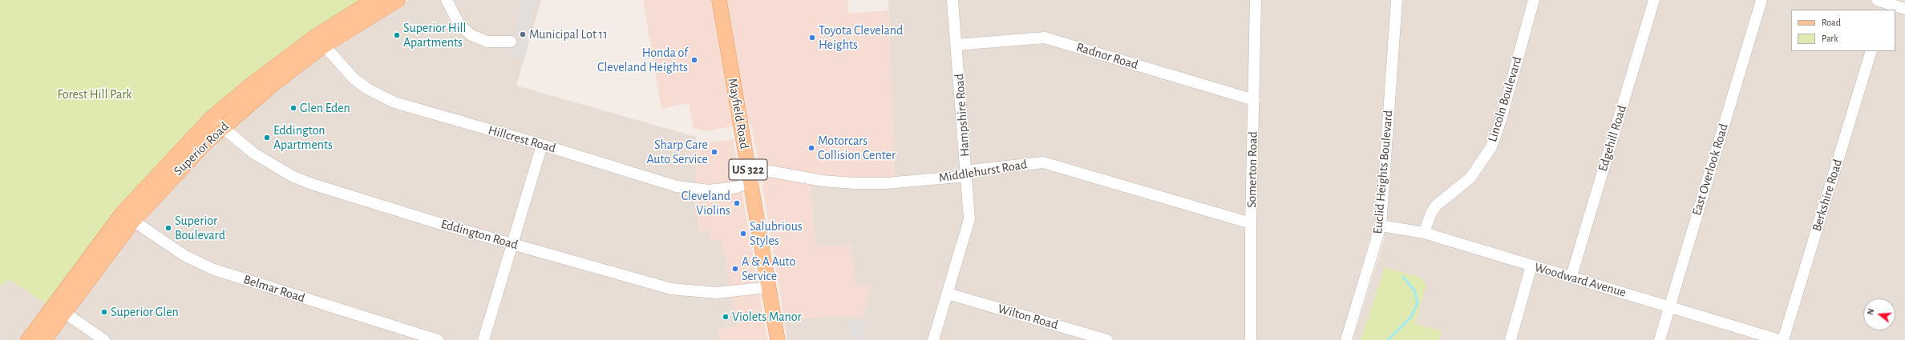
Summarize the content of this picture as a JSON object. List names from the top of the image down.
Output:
{
  "streets": {
    "main road": ["Mayfield Road", "Superior Road", "US 322"],
    "street": [
      "Radnor Road",
      "Lincoln Boulevard",
      "Hampshire Road",
      "Edgehill Road",
      "Hillcrest Road",
      "Somerton Road",
      "East Overlook Road",
      "Middlehurst Road",
      "Euclid Heights Boulevard",
      "Berkshire Road",
      "Eddington Road",
      "Woodward Avenue",
      "Belmar Road",
      "Wilton Road"
    ]
  },
  "crossings": [
    ["Radnor Road", "Hampshire Road"],
    ["Radnor Road", "Somerton Road"],
    ["Lincoln Boulevard", "Woodward Avenue"],
    ["Mayfield Road", "Hillcrest Road"],
    ["Mayfield Road", "Middlehurst Road"],
    ["Mayfield Road", "Eddington Road"],
    ["Hampshire Road", "Middlehurst Road"],
    ["Hampshire Road", "Wilton Road"],
    ["Edgehill Road", "Woodward Avenue"],
    ["Hillcrest Road", "Superior Road"],
    ["Hillcrest Road", "Middlehurst Road"],
    ["Superior Road", "Eddington Road"],
    ["Superior Road", "Belmar Road"],
    ["Somerton Road", "Middlehurst Road"],
    ["East Overlook Road", "Woodward Avenue"],
    ["Euclid Heights Boulevard", "Woodward Avenue"]
  ],
  "parks": ["Forest Hill Park"],
  "places": [
    "Municipal Lot 11",
    "Superior Hill Apartments",
    "Toyota Cleveland Heights",
    "Honda of Cleveland Heights",
    "Glen Eden",
    "Eddington Apartments",
    "Motorcars Collision Center",
    "Sharp Care Auto Service",
    "Cleveland Violins",
    "Superior Boulevard",
    "Salubrious Styles",
    "A & A Auto Service",
    "Superior Glen",
    "Violets Manor"
  ],
  "legend": ["Road", "Park"],
  "north": "left"
}
